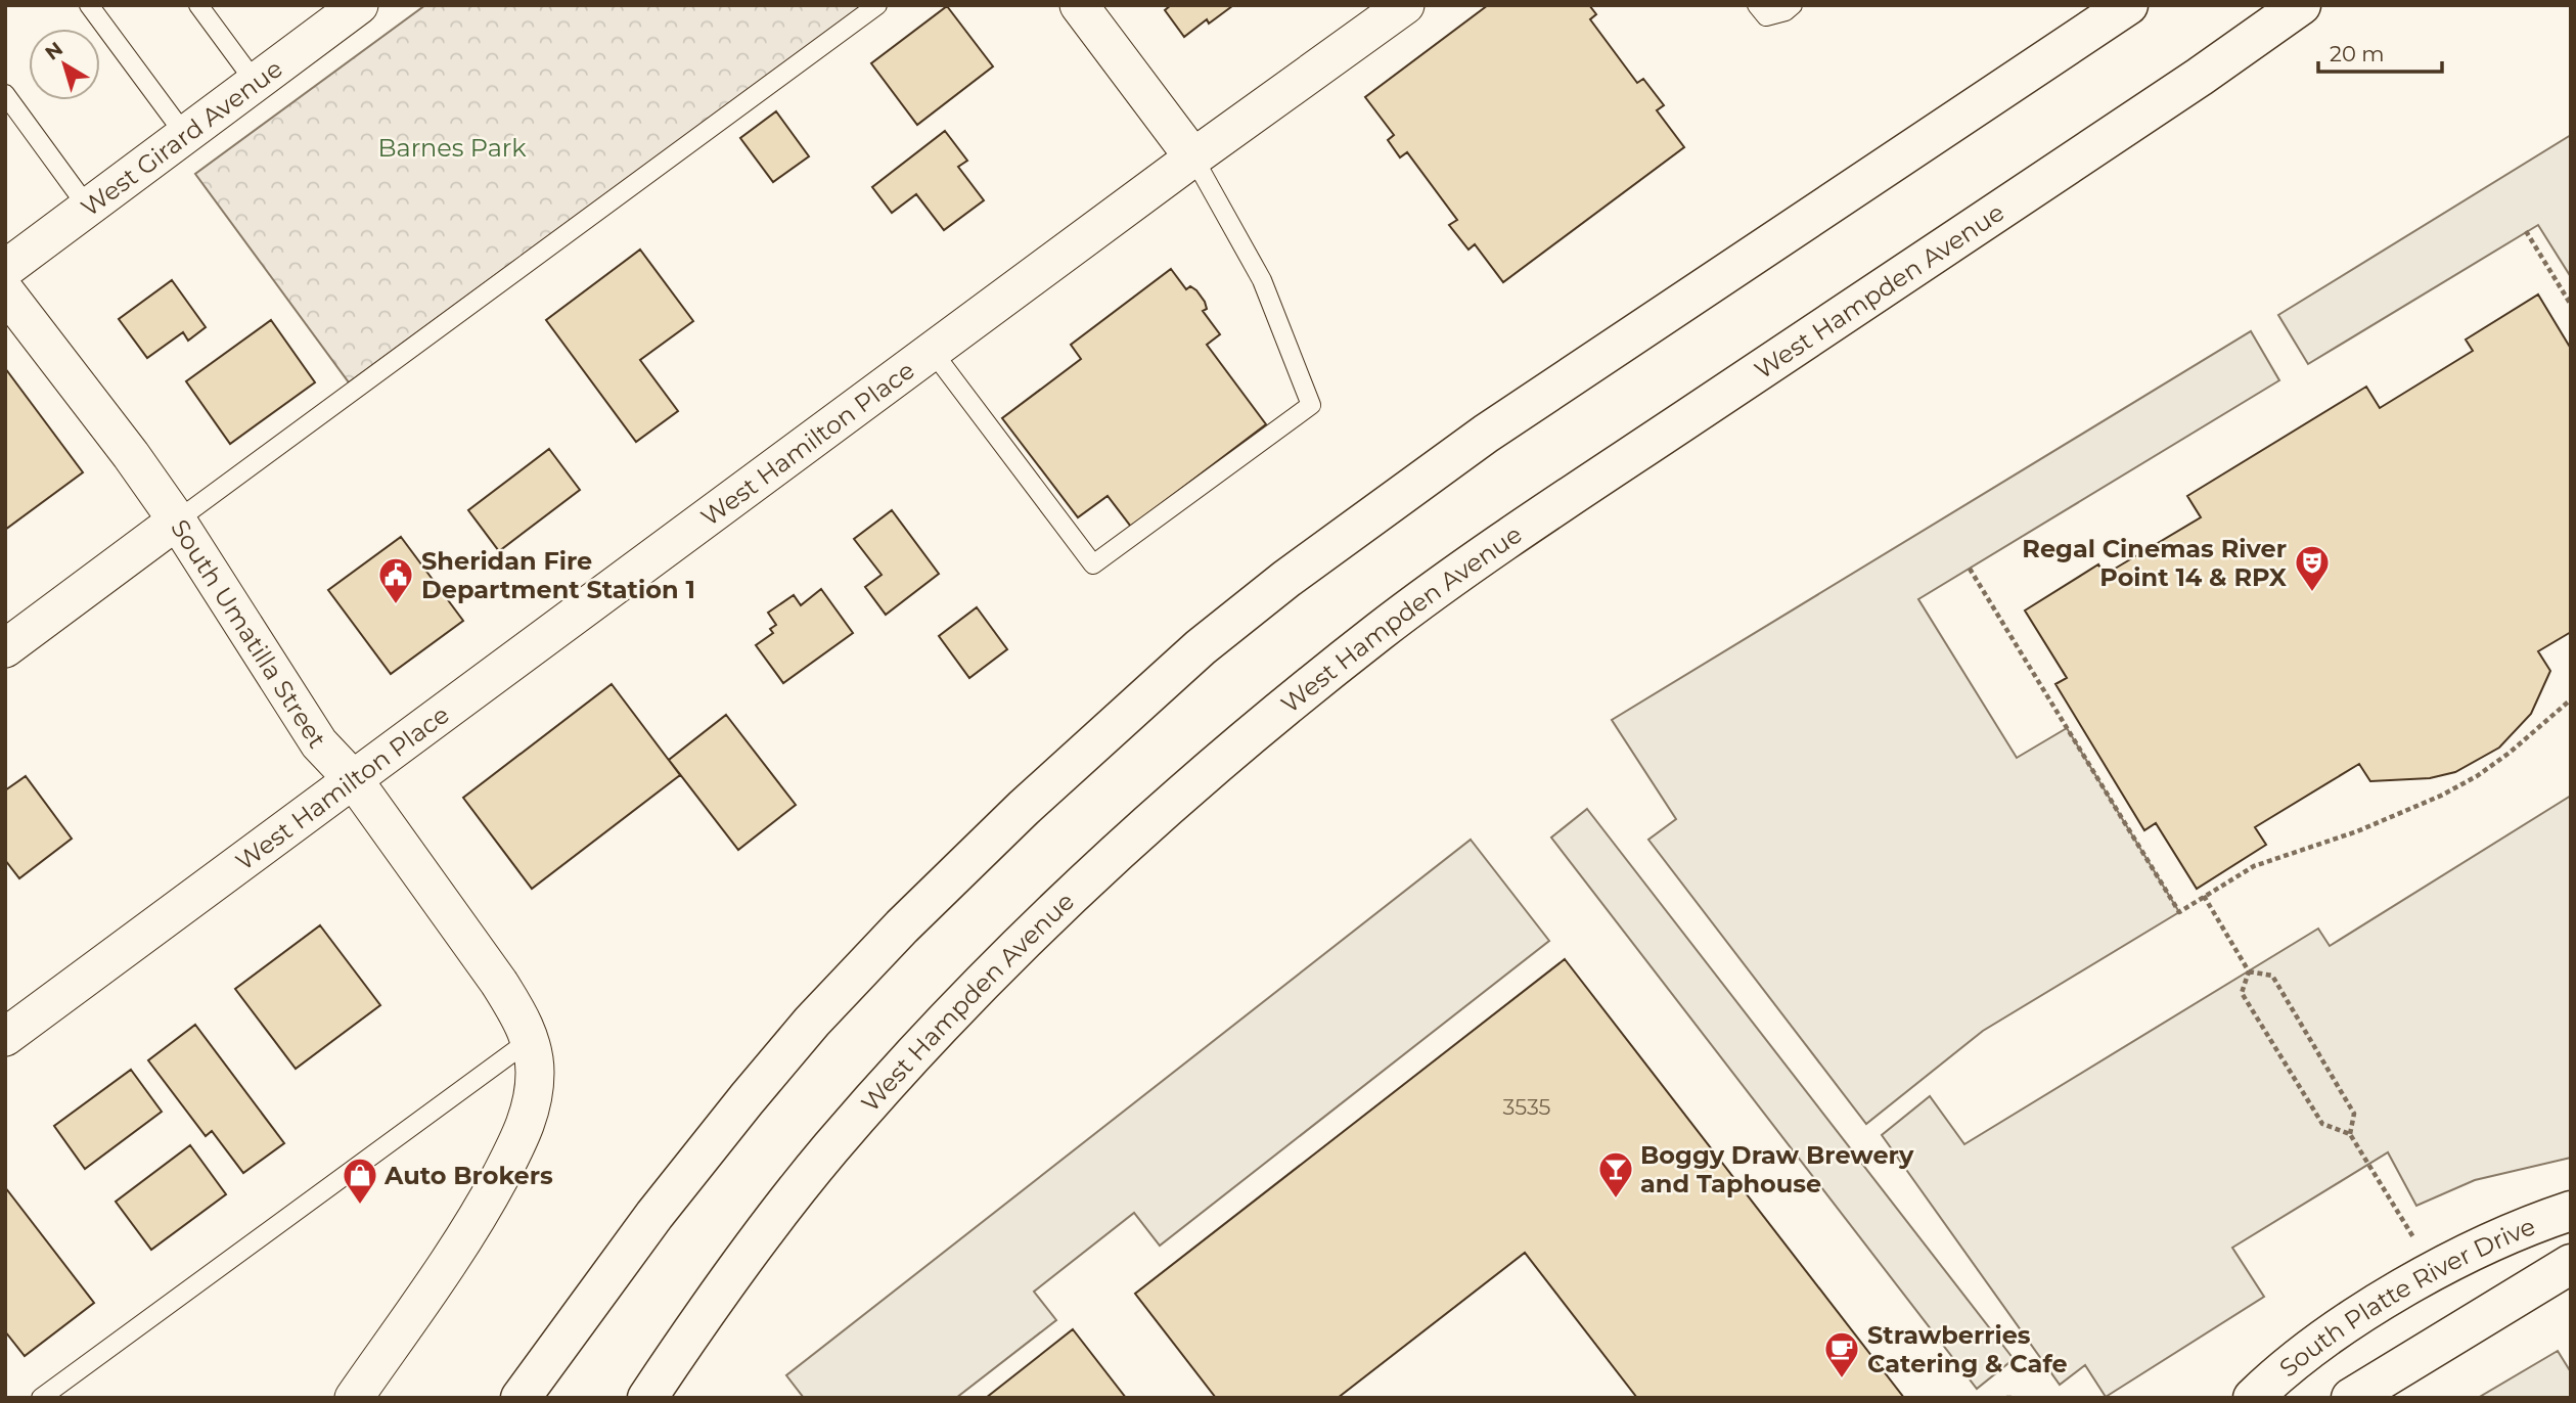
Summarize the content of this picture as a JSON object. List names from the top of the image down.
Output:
{
  "streets": {
    "main road": ["West Hampden Avenue", "South Platte River Drive"],
    "street": ["West Girard Avenue", "West Hamilton Place", "South Umatilla Street"]
  },
  "crossings": [
    ["West Hamilton Place", "South Umatilla Street"]
  ],
  "parks": ["Barnes Park"],
  "places": {
    "theatre": ["Regal Cinemas River Point 14 & RPX"],
    "public building": ["Sheridan Fire Department Station 1"],
    "bar": ["Boggy Draw Brewery and Taphouse"],
    "shop": ["Auto Brokers"],
    "cafe": ["Strawberries Catering & Cafe"]
  },
  "house_numbers": ["3535"],
  "scale_bar": "20 m",
  "north": "top left"
}
